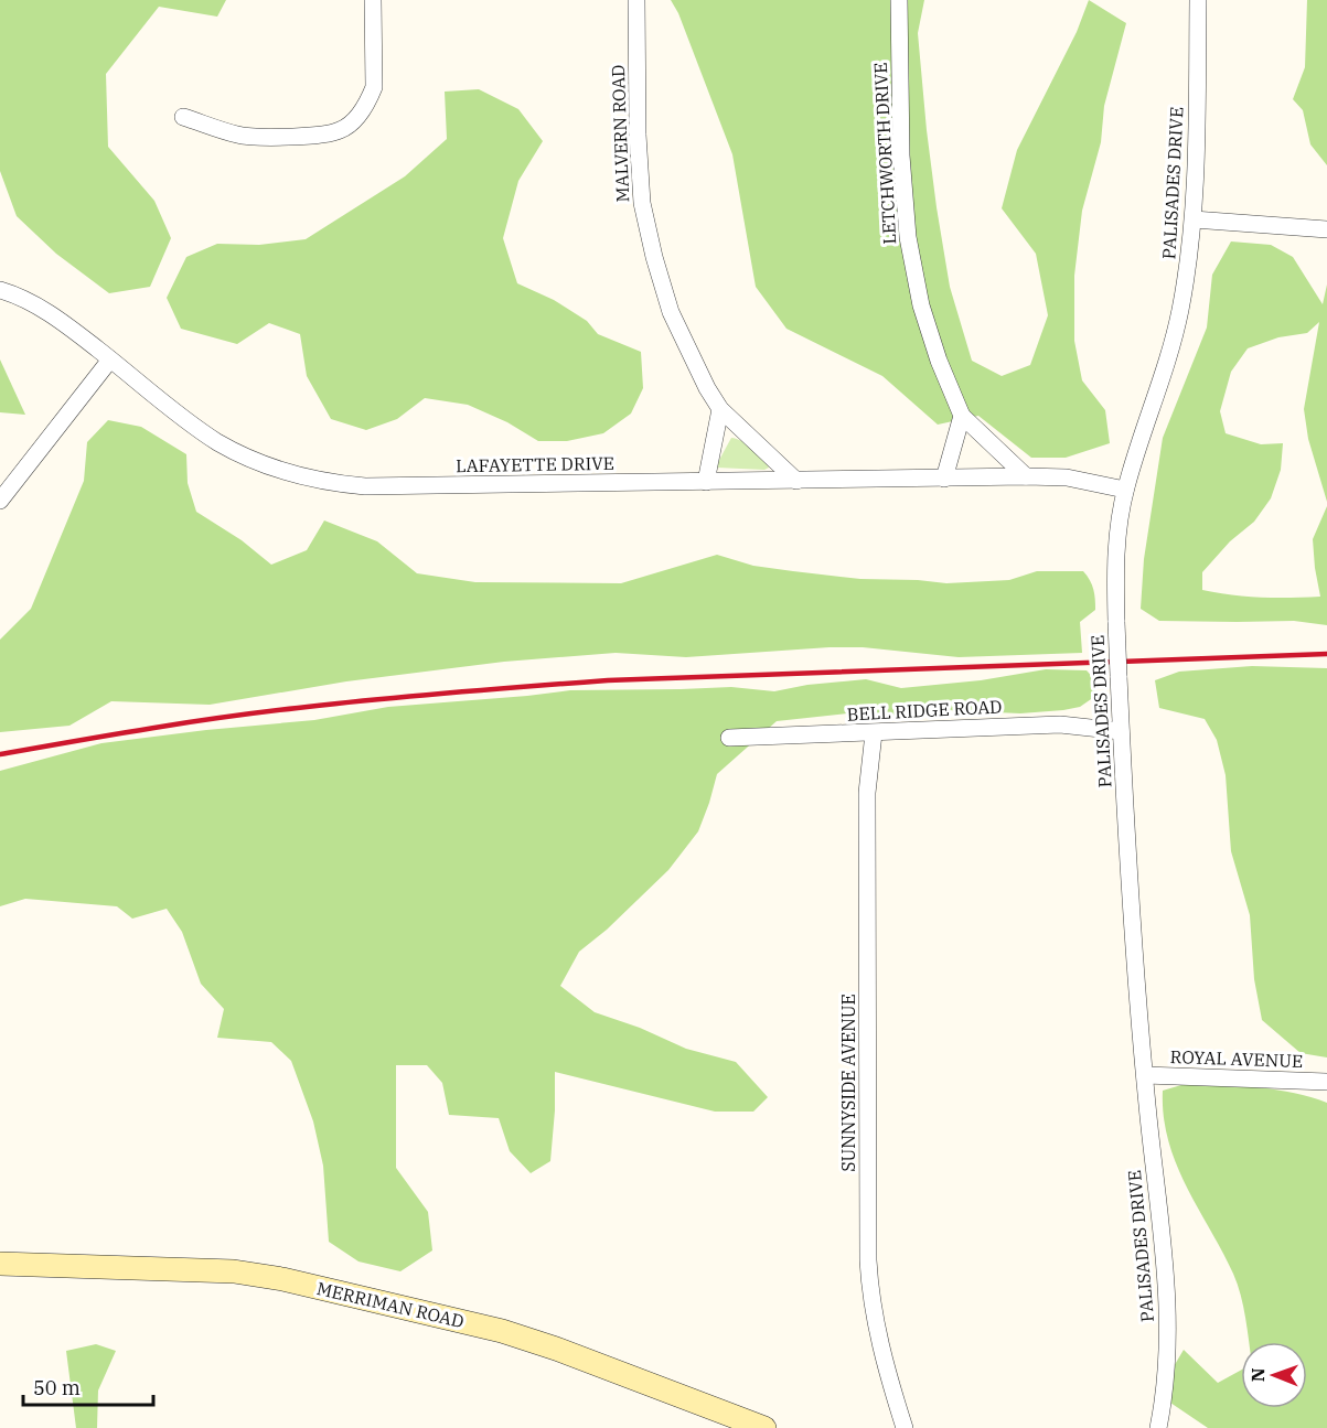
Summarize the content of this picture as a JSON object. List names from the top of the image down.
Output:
{
  "streets": {
    "main road": ["MERRIMAN ROAD"],
    "street": [
      "MALVERN ROAD",
      "LETCHWORTH DRIVE",
      "PALISADES DRIVE",
      "LAFAYETTE DRIVE",
      "BELL RIDGE ROAD",
      "ROYAL AVENUE",
      "SUNNYSIDE AVENUE"
    ]
  },
  "crossings": [
    ["MALVERN ROAD", "LAFAYETTE DRIVE"],
    ["LETCHWORTH DRIVE", "LAFAYETTE DRIVE"],
    ["PALISADES DRIVE", "LAFAYETTE DRIVE"],
    ["PALISADES DRIVE", "BELL RIDGE ROAD"],
    ["PALISADES DRIVE", "ROYAL AVENUE"],
    ["BELL RIDGE ROAD", "SUNNYSIDE AVENUE"]
  ],
  "scale_bar": "50 m",
  "north": "left"
}
